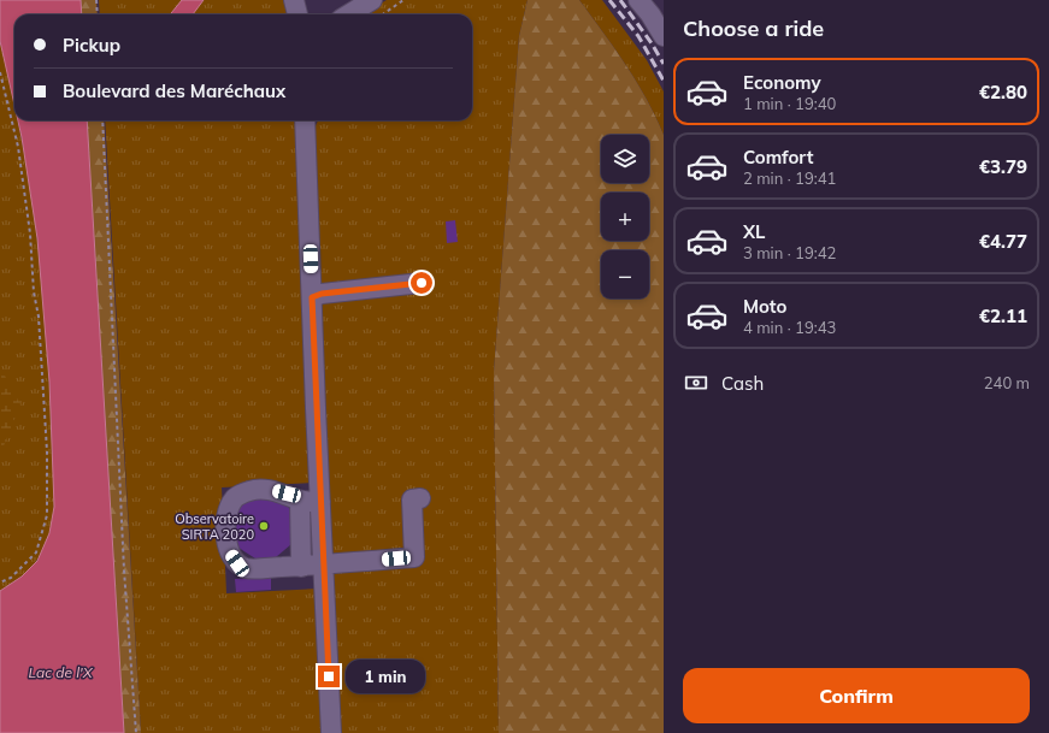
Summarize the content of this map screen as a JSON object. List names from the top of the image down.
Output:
{
  "water": ["Lac de l'X"],
  "places": ["Observatoire SIRTA 2020"],
  "page": {
    "heading": "Choose a ride",
    "banner": ["Pickup", "Boulevard des Maréchaux"],
    "list": [
      {
        "name": "Economy",
        "note": "1 min · 19:40",
        "value": "€2.80"
      },
      {
        "name": "Comfort",
        "note": "2 min · 19:41",
        "value": "€3.79"
      },
      {
        "name": "XL",
        "note": "3 min · 19:42",
        "value": "€4.77"
      },
      {
        "name": "Moto",
        "note": "4 min · 19:43",
        "value": "€2.11"
      }
    ],
    "map_buttons": ["+", "−"],
    "pay": ["Cash", "240 m"],
    "buttons": "Confirm",
    "bubble": "1 min"
  }
}
